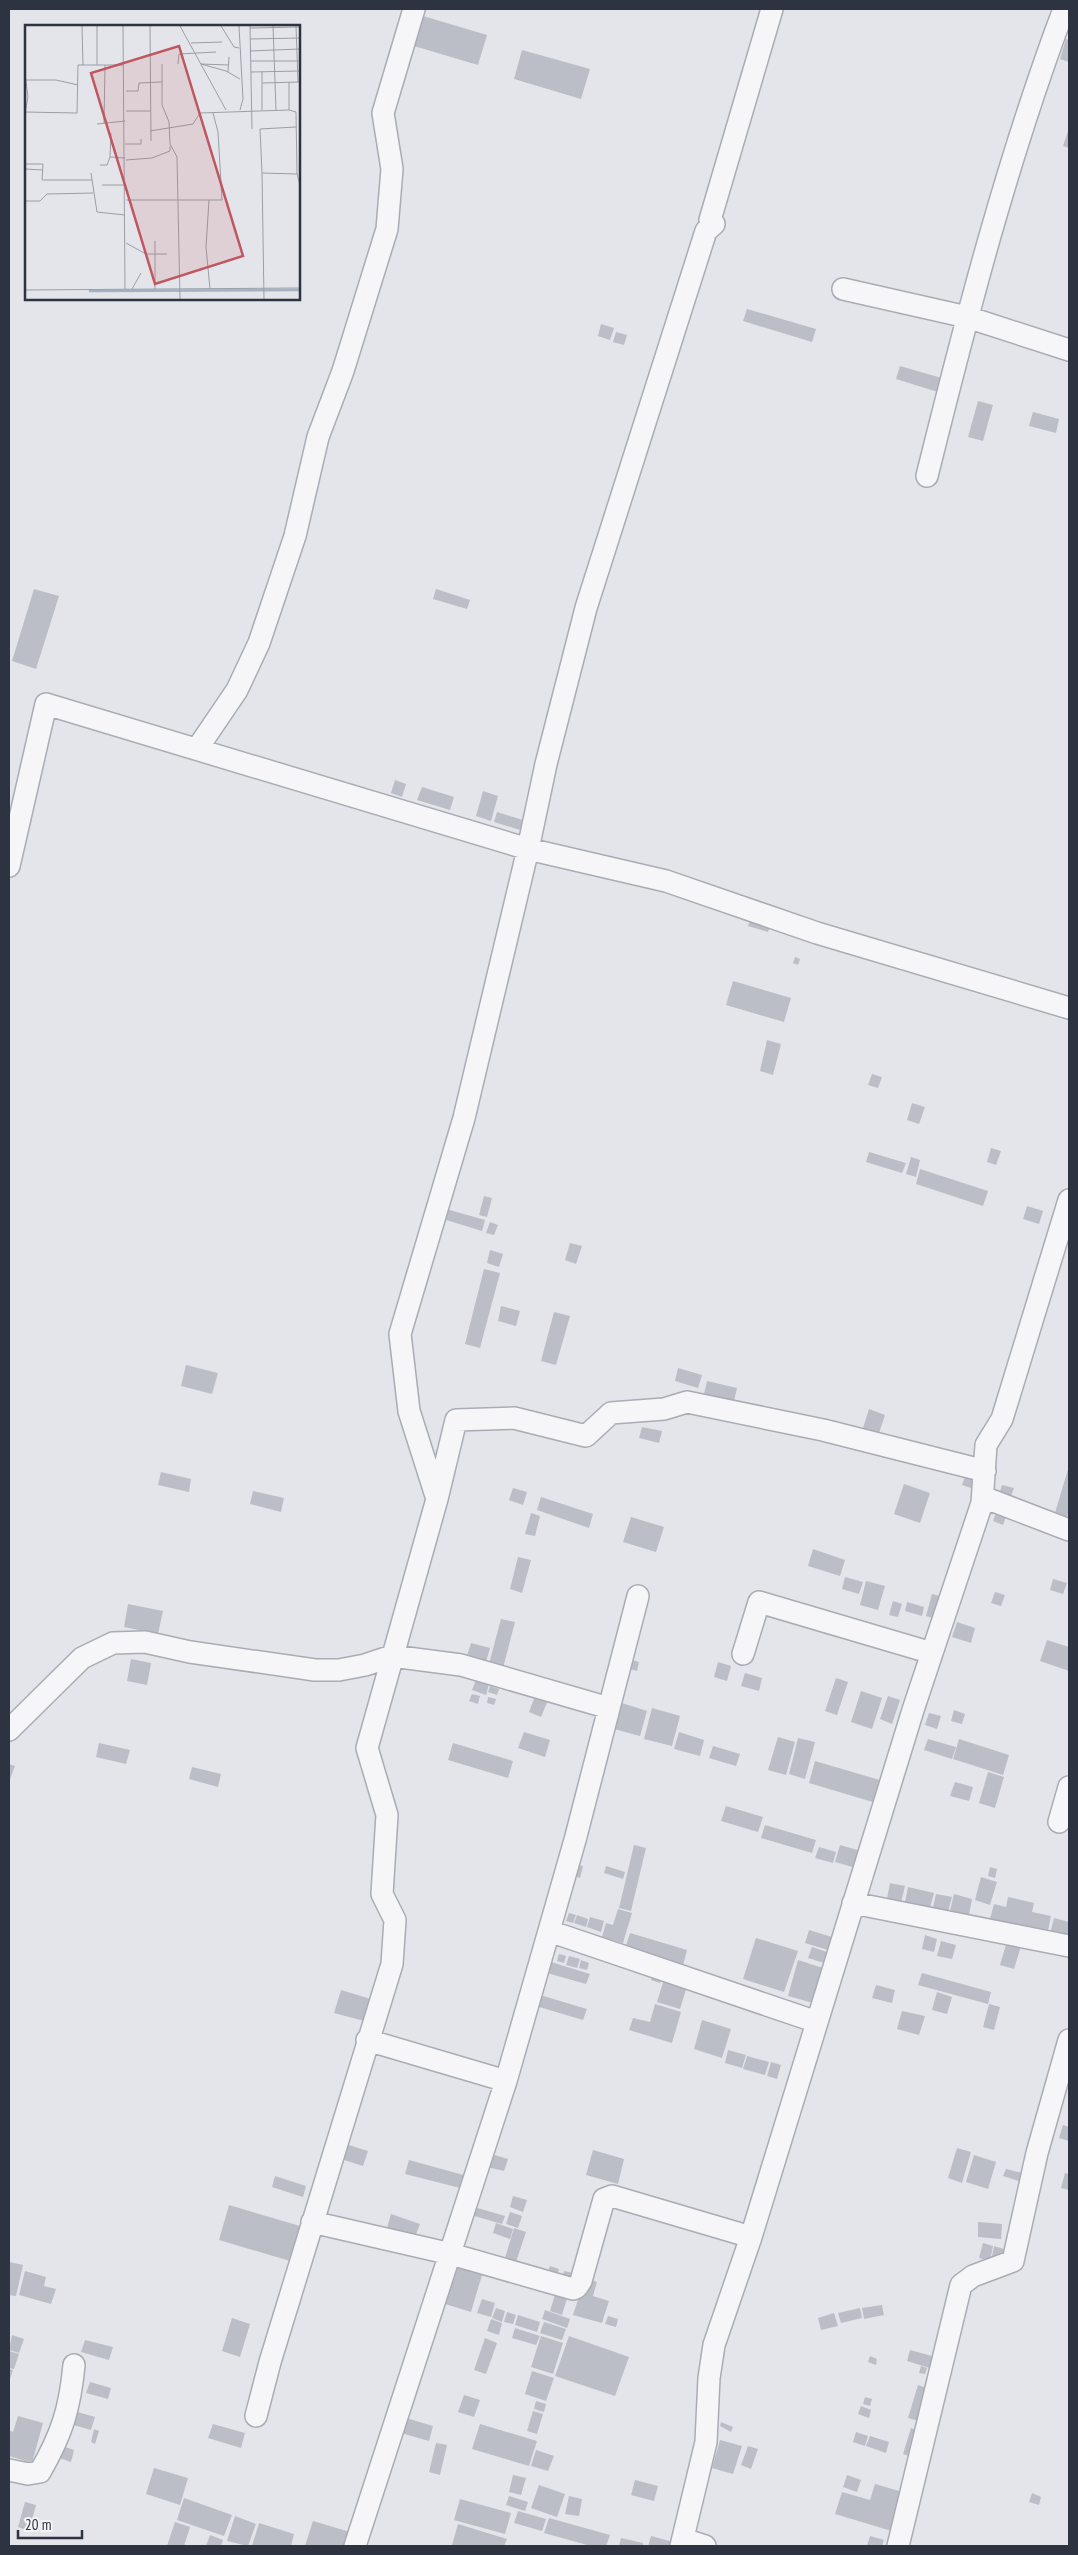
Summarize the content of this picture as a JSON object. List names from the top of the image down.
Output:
{
  "scale_bar": "20 m"
}
